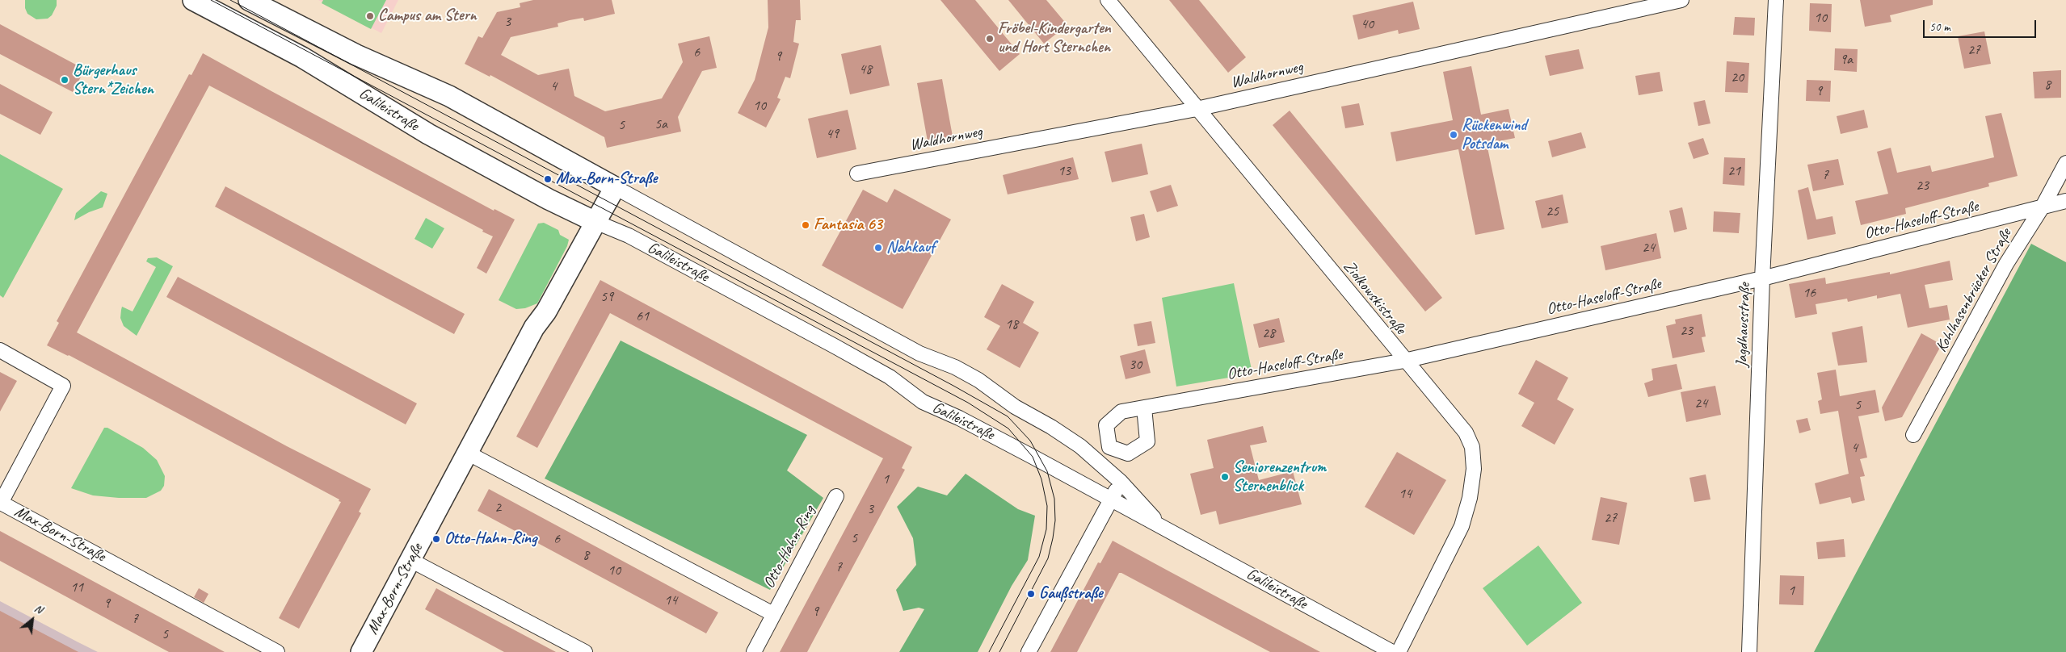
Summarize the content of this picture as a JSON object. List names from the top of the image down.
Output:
{
  "streets": {
    "street": [
      "Waldhornweg",
      "Galileistraße",
      "Otto-Haseloff-Straße",
      "Kohlhasenbrücker Straße",
      "Ziolkowskistraße",
      "Jagdhausstraße",
      "Max-Born-Straße",
      "Otto-Hahn-Ring"
    ]
  },
  "crossings": [
    ["Waldhornweg", "Ziolkowskistraße"],
    ["Galileistraße", "Max-Born-Straße"],
    ["Otto-Haseloff-Straße", "Kohlhasenbrücker Straße"],
    ["Otto-Haseloff-Straße", "Ziolkowskistraße"],
    ["Otto-Haseloff-Straße", "Jagdhausstraße"],
    ["Max-Born-Straße", "Otto-Hahn-Ring"]
  ],
  "places": [
    "Campus am Stern",
    "Fröbel-Kindergarten und Hort Sternchen",
    "Bürgerhaus Stern*Zeichen",
    "Rückenwind Potsdam",
    "Max-Born-Straße",
    "Fantasia 63",
    "Nahkauf",
    "Seniorenzentrum Sternenblick",
    "Otto-Hahn-Ring",
    "Gaußstraße"
  ],
  "house_numbers": [
    "10",
    "3",
    "40",
    "27",
    "6",
    "9",
    "9a",
    "48",
    "20",
    "8",
    "4",
    "9",
    "10",
    "5a",
    "5",
    "49",
    "13",
    "21",
    "7",
    "23",
    "25",
    "24",
    "16",
    "59",
    "61",
    "18",
    "23",
    "28",
    "30",
    "24",
    "5",
    "4",
    "1",
    "14",
    "2",
    "3",
    "27",
    "5",
    "6",
    "8",
    "7",
    "10",
    "11",
    "1",
    "14",
    "9",
    "9",
    "7",
    "5"
  ],
  "scale_bar": "50 m",
  "north": "top right"
}
